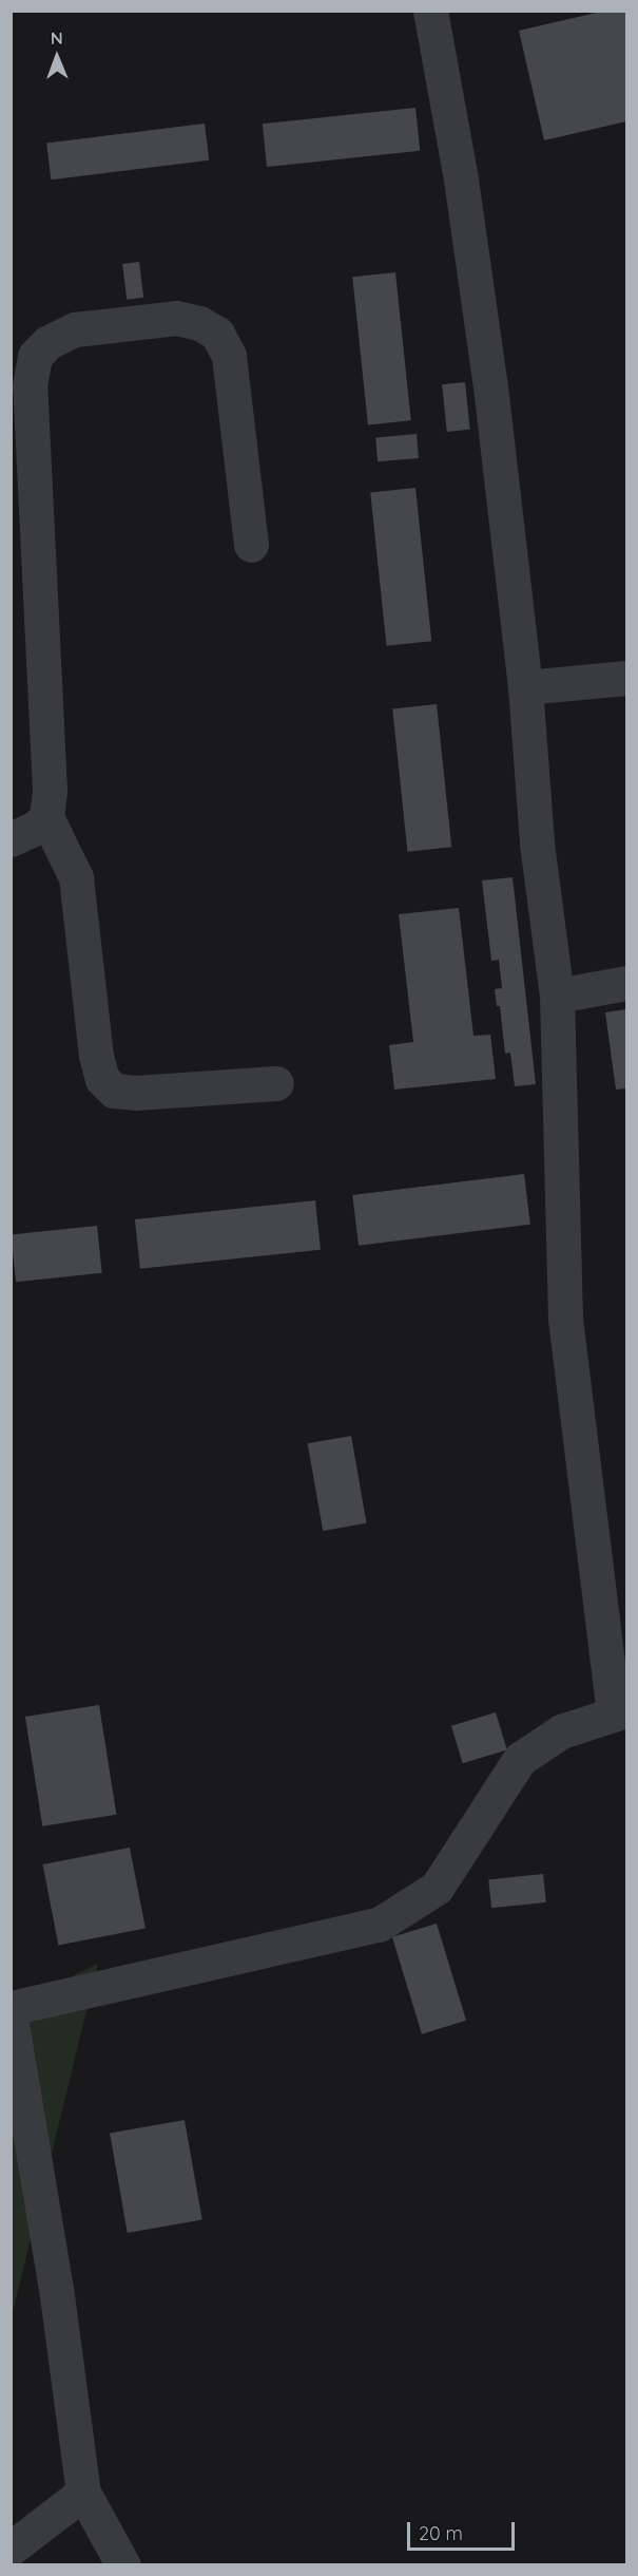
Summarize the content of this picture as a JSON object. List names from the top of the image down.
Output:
{
  "scale_bar": "20 m",
  "north": "top"
}
